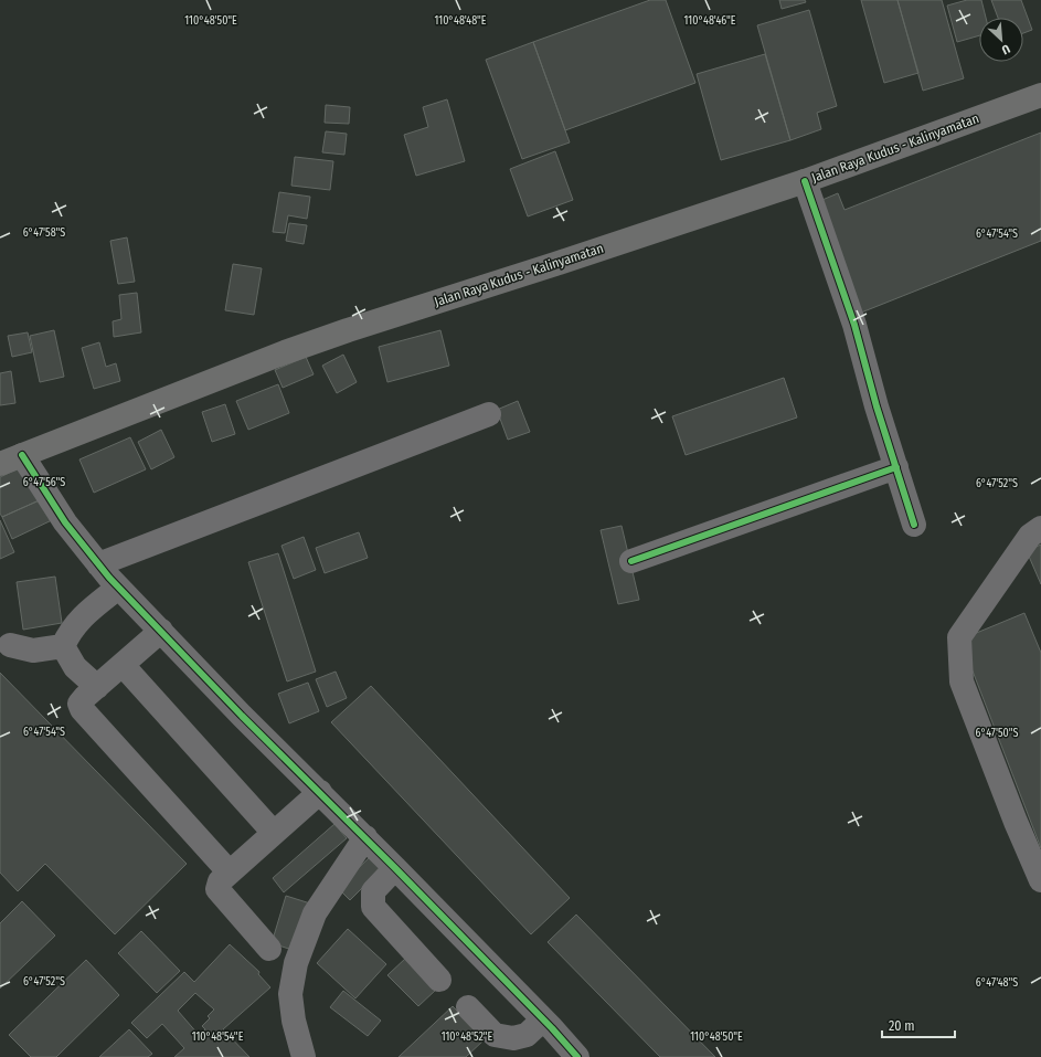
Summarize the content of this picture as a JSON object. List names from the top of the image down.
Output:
{
  "streets": {
    "main road": ["Jalan Raya Kudus - Kalinyamatan"]
  },
  "scale_bar": "20 m",
  "north": "bottom right",
  "coordinates": [
    "110°48'50\"E",
    "110°48'46\"E",
    "110°48'48\"E",
    "6°47'58\"S",
    "6°47'54\"S",
    "6°47'56\"S",
    "6°47'52\"S",
    "6°47'50\"S",
    "6°47'48\"S",
    "110°48'54\"E",
    "110°48'52\"E"
  ]
}
